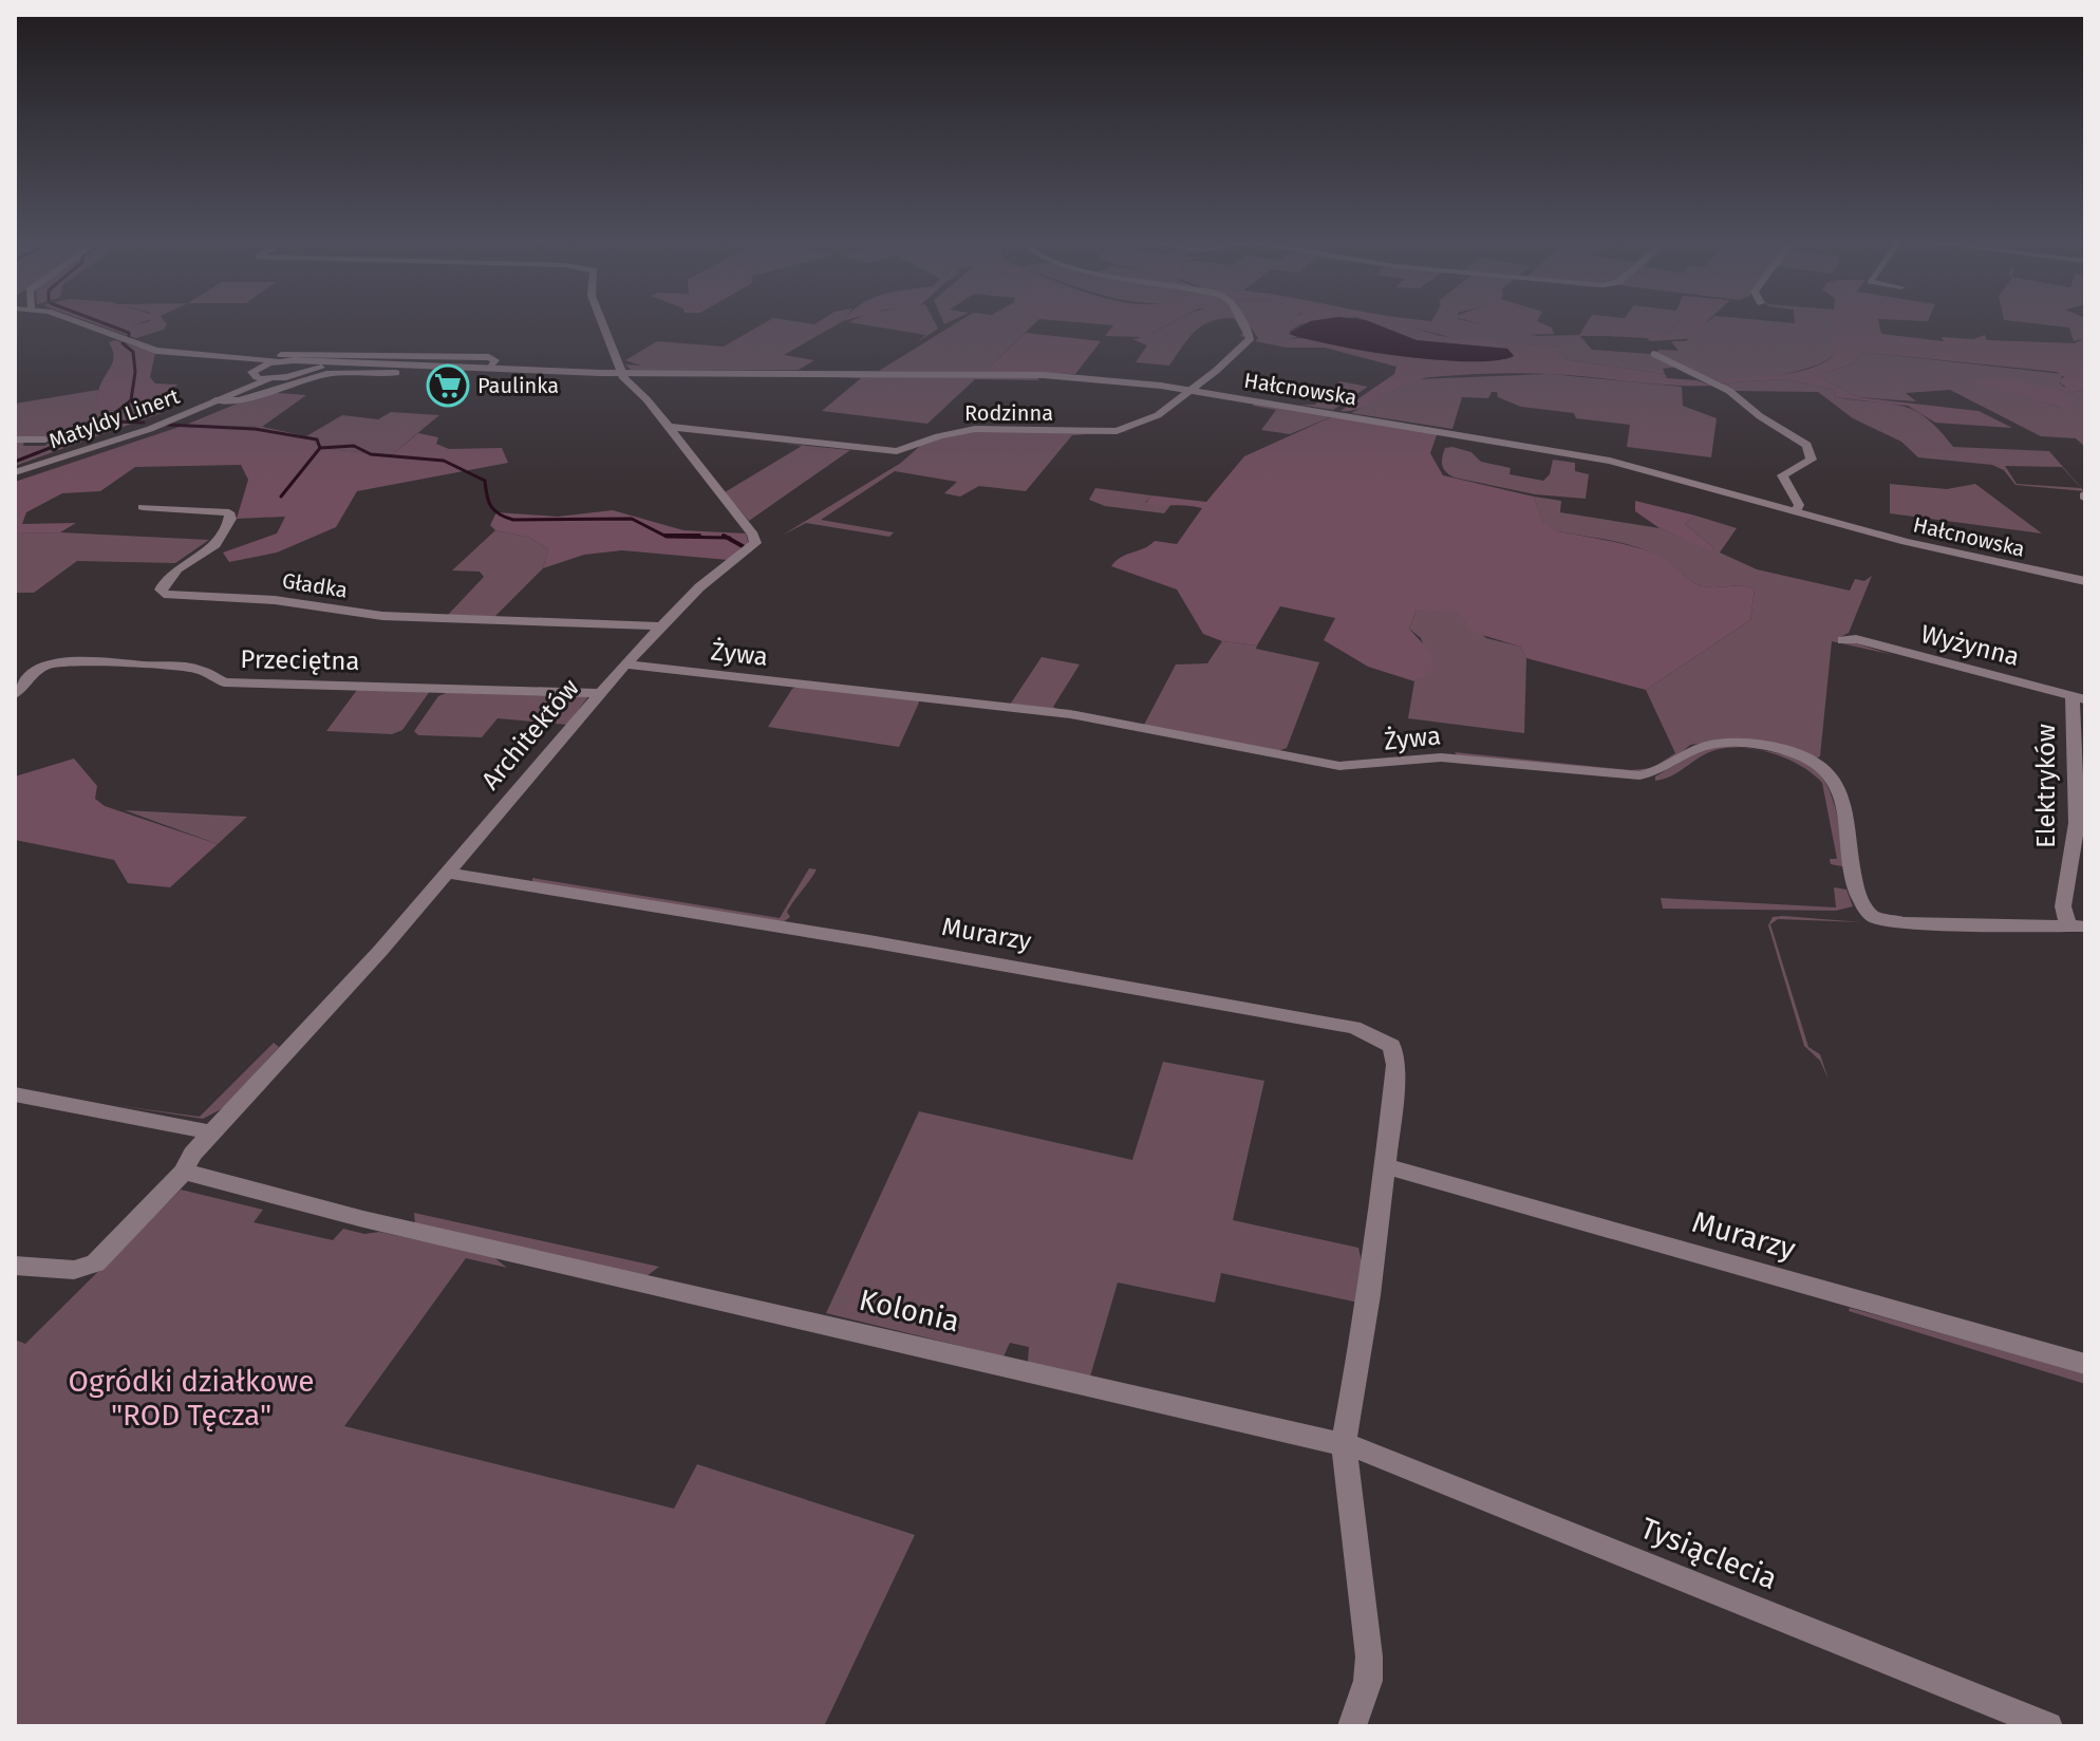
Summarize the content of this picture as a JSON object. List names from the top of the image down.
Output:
{
  "streets": {
    "street": [
      "Hałcnowska",
      "Rodzinna",
      "Matyldy Linert",
      "Gładka",
      "Wyżynna",
      "Żywa",
      "Przeciętna",
      "Architektów",
      "Elektryków",
      "Murarzy",
      "Kolonia",
      "Tysiąclecia"
    ]
  },
  "crossings": [
    ["Hałcnowska", "Rodzinna"],
    ["Hałcnowska", "Matyldy Linert"],
    ["Hałcnowska", "Architektów"],
    ["Rodzinna", "Architektów"],
    ["Gładka", "Architektów"],
    ["Wyżynna", "Elektryków"],
    ["Żywa", "Architektów"],
    ["Żywa", "Elektryków"],
    ["Przeciętna", "Architektów"],
    ["Architektów", "Murarzy"],
    ["Architektów", "Kolonia"],
    ["Murarzy", "Kolonia"],
    ["Murarzy", "Tysiąclecia"],
    ["Kolonia", "Tysiąclecia"]
  ],
  "parks": ["Ogródki działkowe \"ROD Tęcza\""],
  "places": {
    "supermarket": ["Paulinka"]
  }
}
